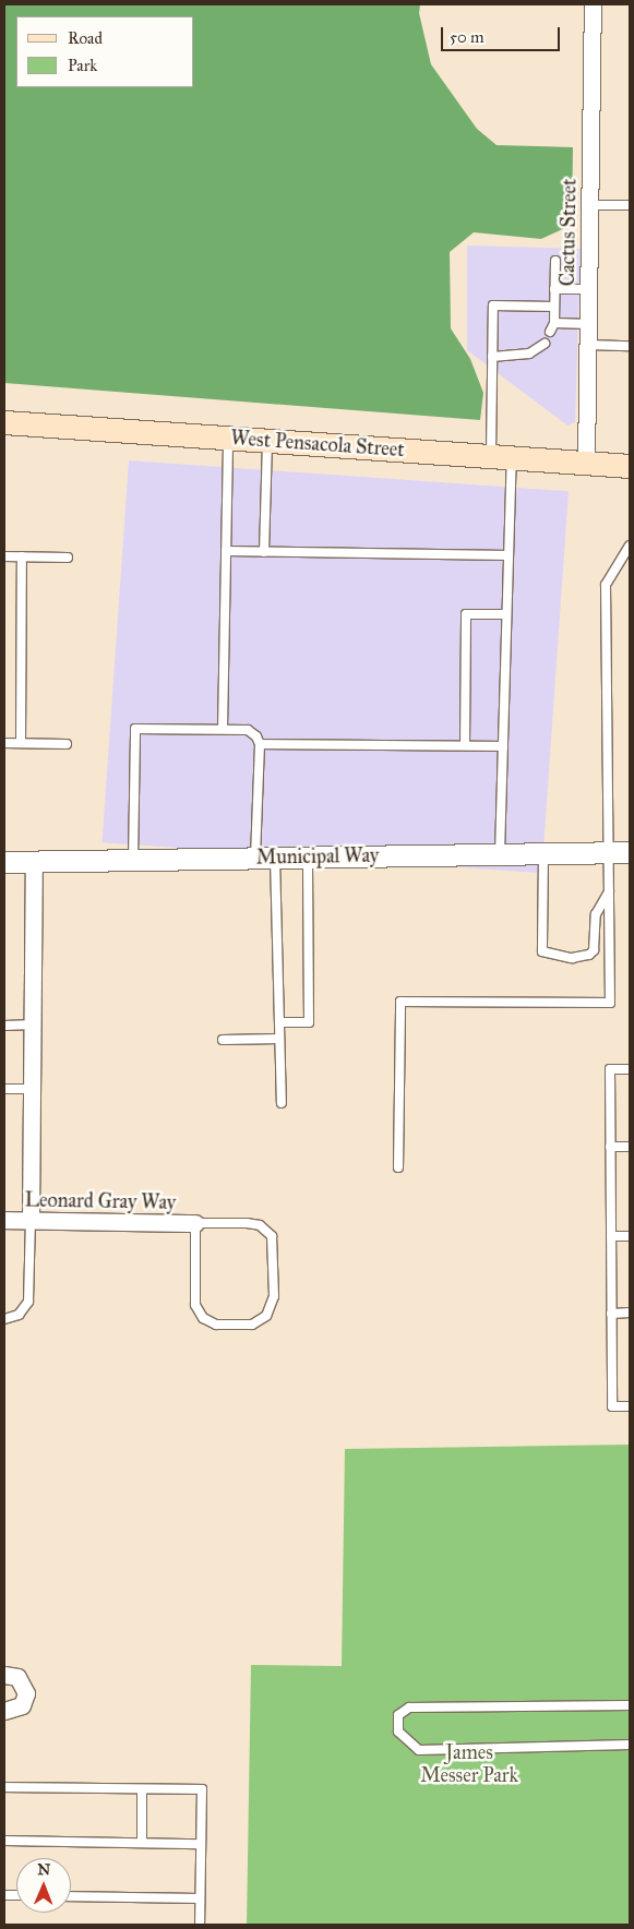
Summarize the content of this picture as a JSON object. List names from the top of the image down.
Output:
{
  "streets": {
    "main road": ["West Pensacola Street"],
    "street": ["Cactus Street", "Municipal Way", "Leonard Gray Way"]
  },
  "crossings": [
    ["Cactus Street", "West Pensacola Street"]
  ],
  "parks": ["James Messer Park"],
  "legend": ["Road", "Park"],
  "scale_bar": "50 m",
  "north": "top"
}
